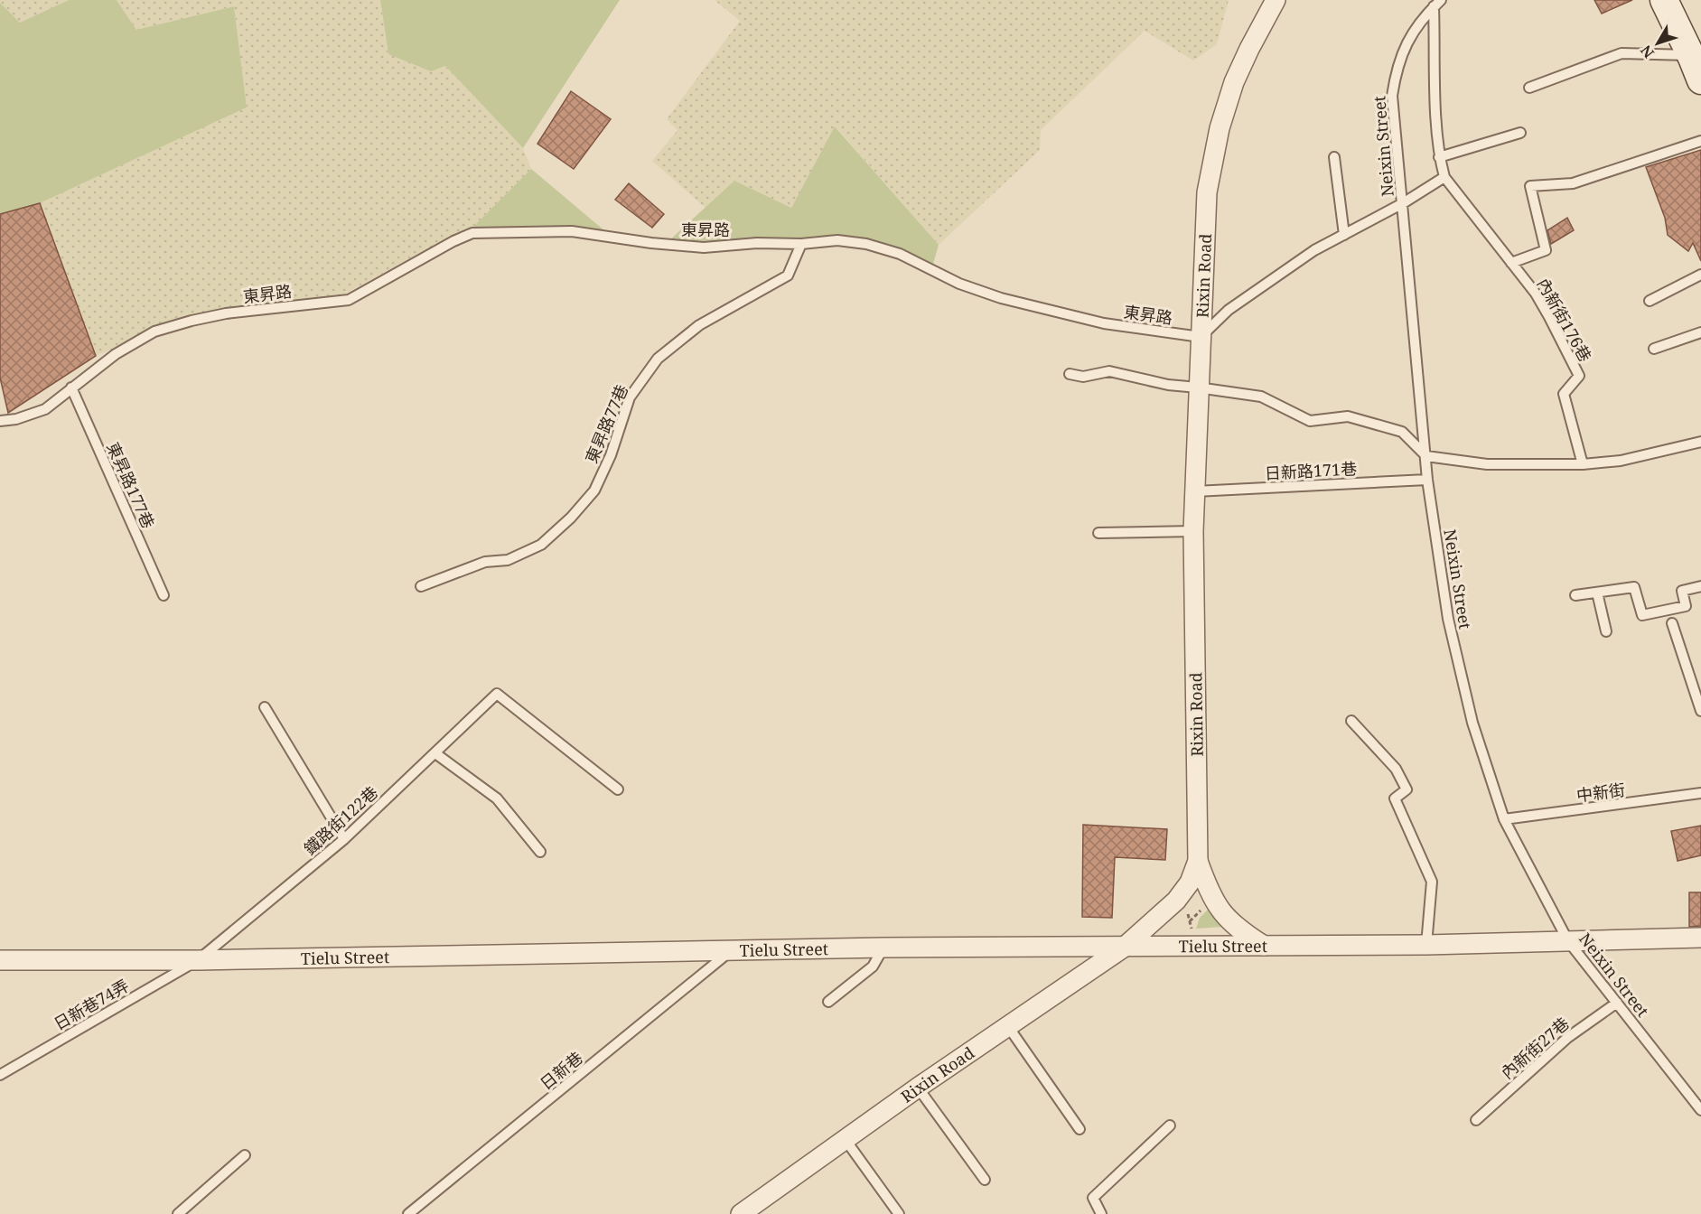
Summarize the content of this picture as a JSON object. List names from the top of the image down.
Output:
{
  "streets": {
    "street": ["Rixin Road", "Tielu Street"],
    "lane": [
      "Neixin Street",
      "東昇路",
      "內新街176巷",
      "東昇路77巷",
      "日新路171巷",
      "東昇路177巷",
      "中新街",
      "鐵路街122巷",
      "日新巷74弄",
      "內新街27巷",
      "日新巷"
    ]
  },
  "crossings": [
    ["Neixin Street", "內新街176巷"],
    ["Neixin Street", "日新路171巷"],
    ["Neixin Street", "中新街"],
    ["Neixin Street", "Tielu Street"],
    ["Neixin Street", "內新街27巷"],
    ["東昇路", "Rixin Road"],
    ["東昇路", "東昇路77巷"],
    ["東昇路", "東昇路177巷"],
    ["Rixin Road", "日新路171巷"],
    ["Rixin Road", "Tielu Street"],
    ["鐵路街122巷", "Tielu Street"],
    ["鐵路街122巷", "日新巷74弄"],
    ["Tielu Street", "日新巷74弄"],
    ["Tielu Street", "日新巷"]
  ],
  "north": "bottom left"
}
